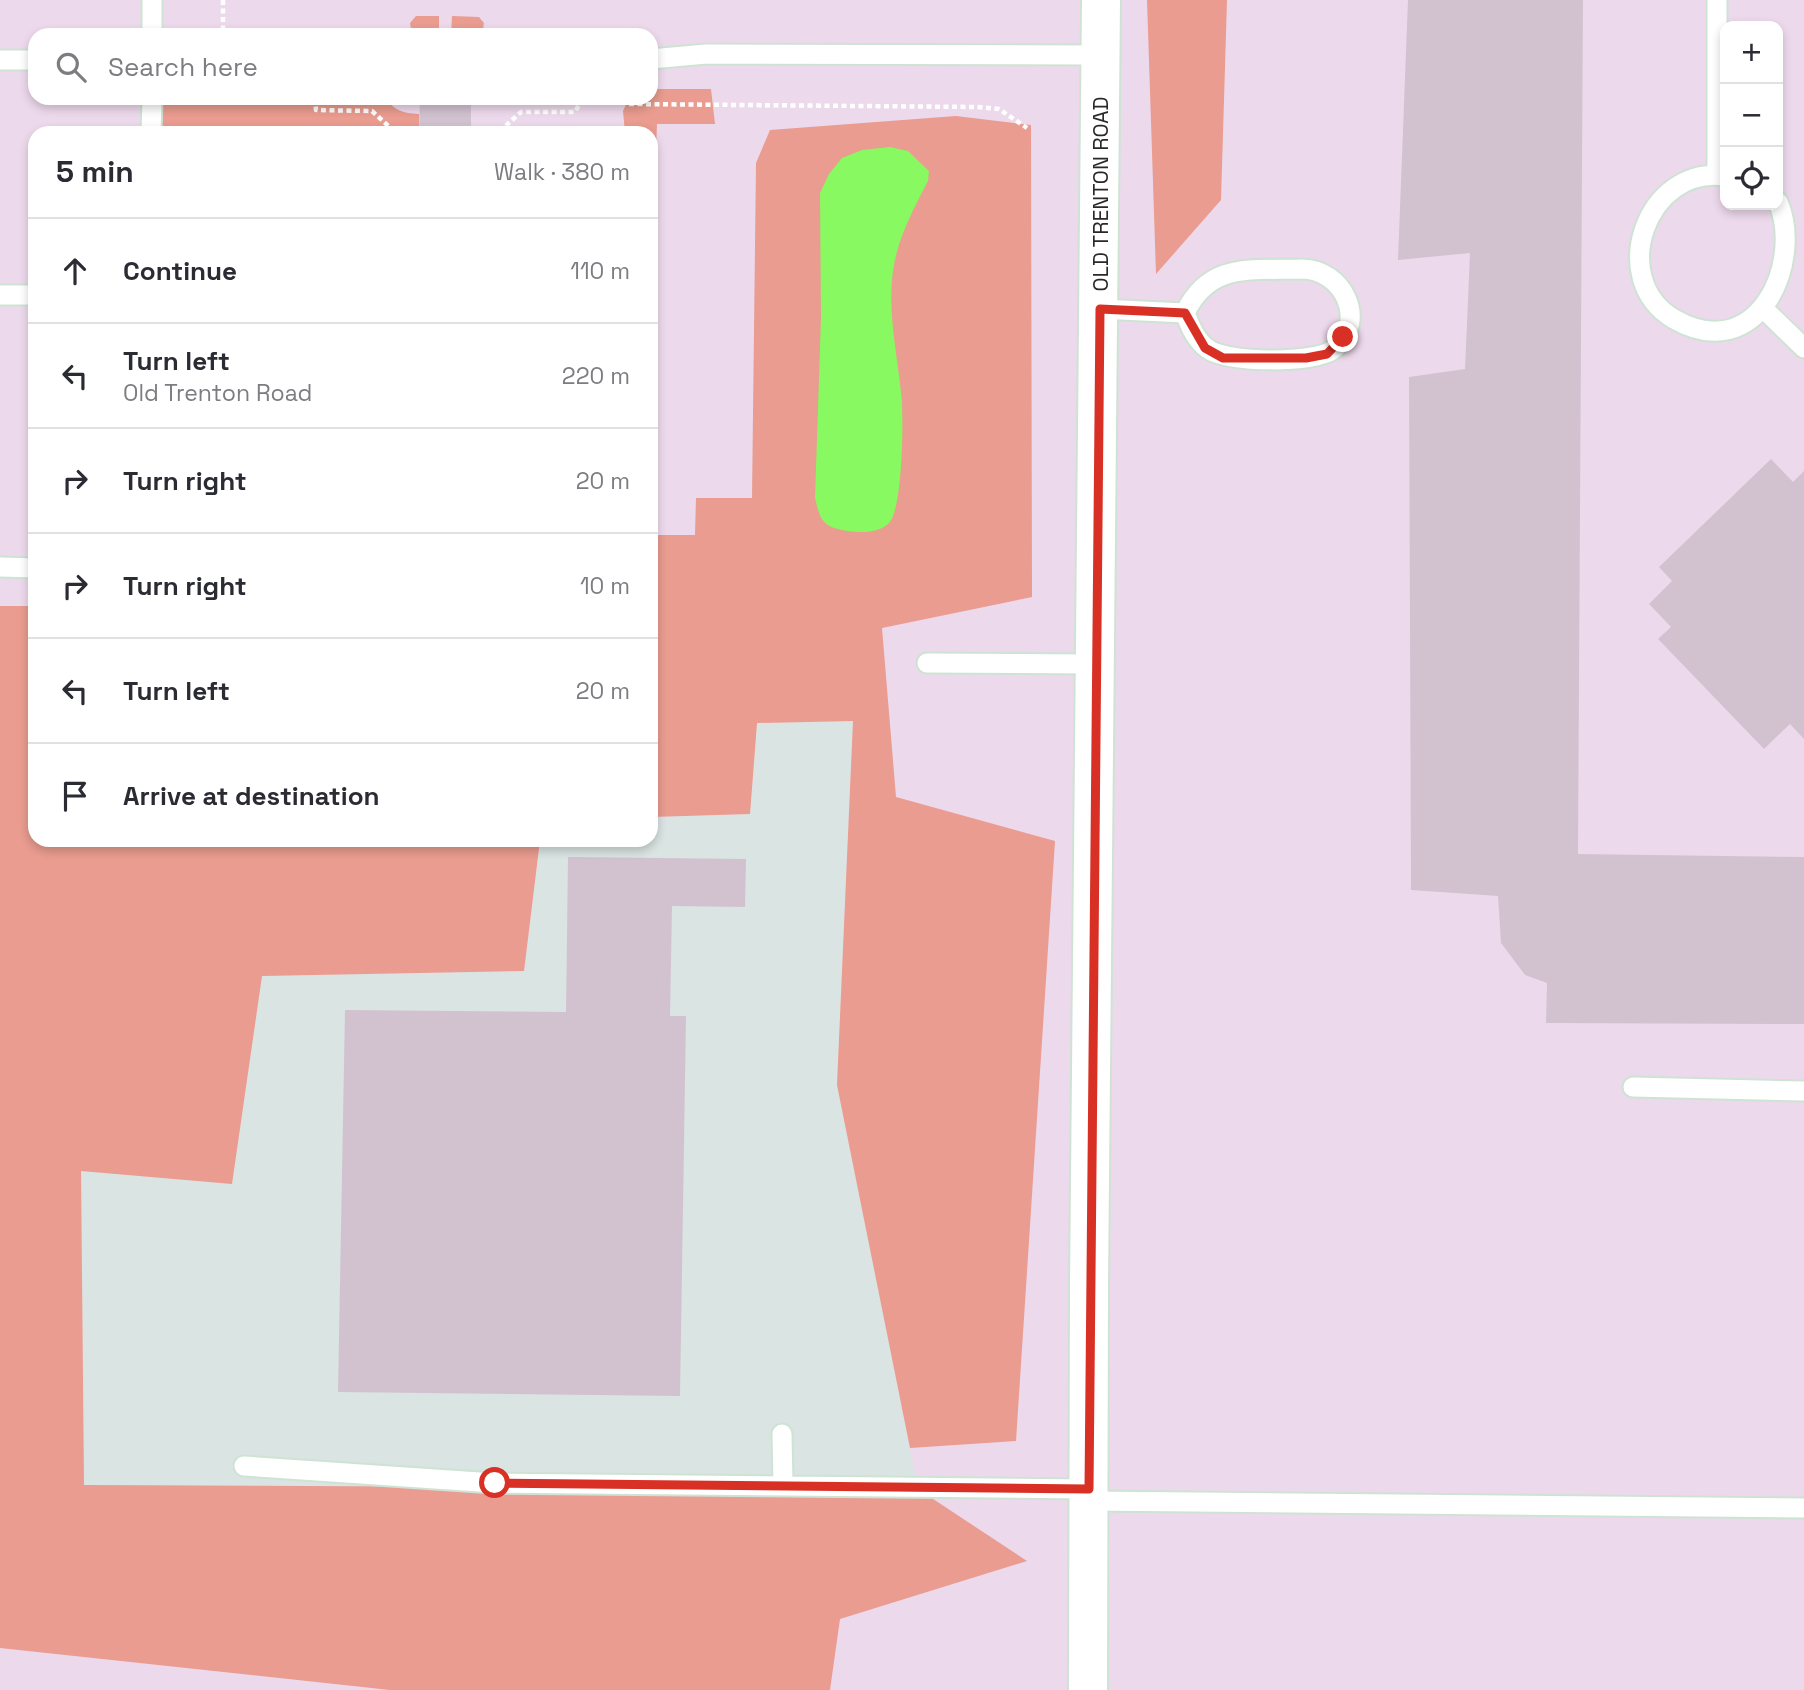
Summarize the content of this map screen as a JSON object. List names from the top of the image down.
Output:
{
  "streets": {
    "main road": ["OLD TRENTON ROAD"]
  },
  "page": {
    "map_buttons": ["+", "−"],
    "search": "Search here",
    "heading": ["5 min", "Walk · 380 m"],
    "list": [
      ["Continue", "110 m"],
      ["Turn left", "Old Trenton Road", "220 m"],
      ["Turn right", "20 m"],
      ["Turn right", "10 m"],
      ["Turn left", "20 m"],
      "Arrive at destination"
    ]
  }
}
